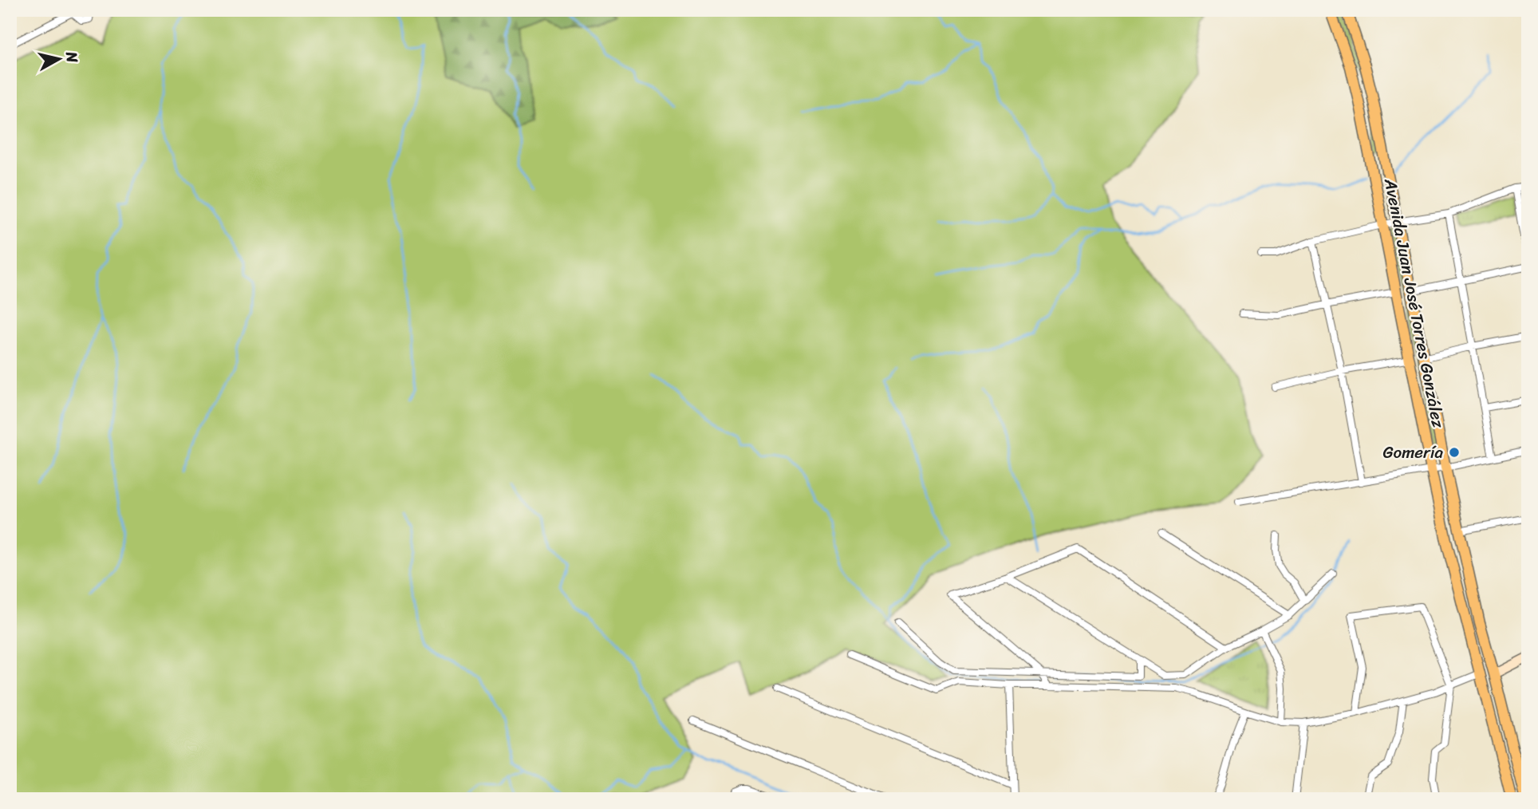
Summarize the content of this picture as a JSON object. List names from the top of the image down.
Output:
{
  "streets": {
    "main road": ["Avenida Juan José Torres González"]
  },
  "places": ["Gomería"],
  "north": "right"
}
